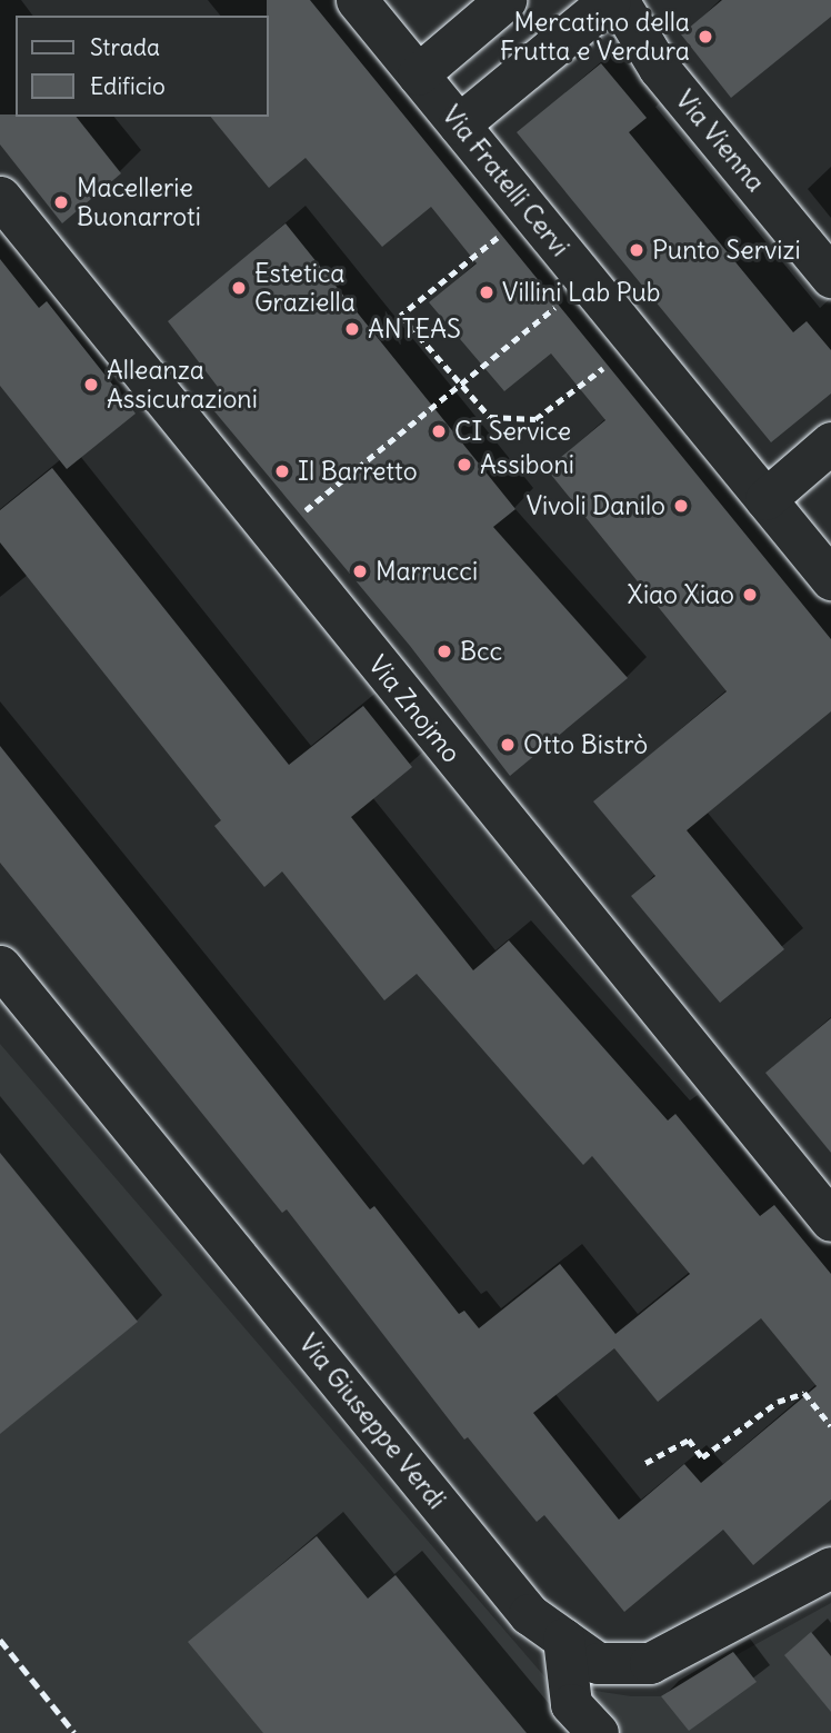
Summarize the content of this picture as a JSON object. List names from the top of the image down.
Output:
{
  "streets": {
    "street": [
      "Via Vienna",
      "Via Fratelli Cervi",
      "Via Znojmo",
      "Via Giuseppe Verdi"
    ]
  },
  "places": [
    "Mercatino della Frutta e Verdura",
    "Macellerie Buonarroti",
    "Punto Servizi",
    "Estetica Graziella",
    "Villini Lab Pub",
    "ANTEAS",
    "Alleanza Assicurazioni",
    "CI Service",
    "Assiboni",
    "Il Barretto",
    "Vivoli Danilo",
    "Marrucci",
    "Xiao Xiao",
    "Bcc",
    "Otto Bistrò"
  ],
  "legend": ["Strada", "Edificio"]
}
